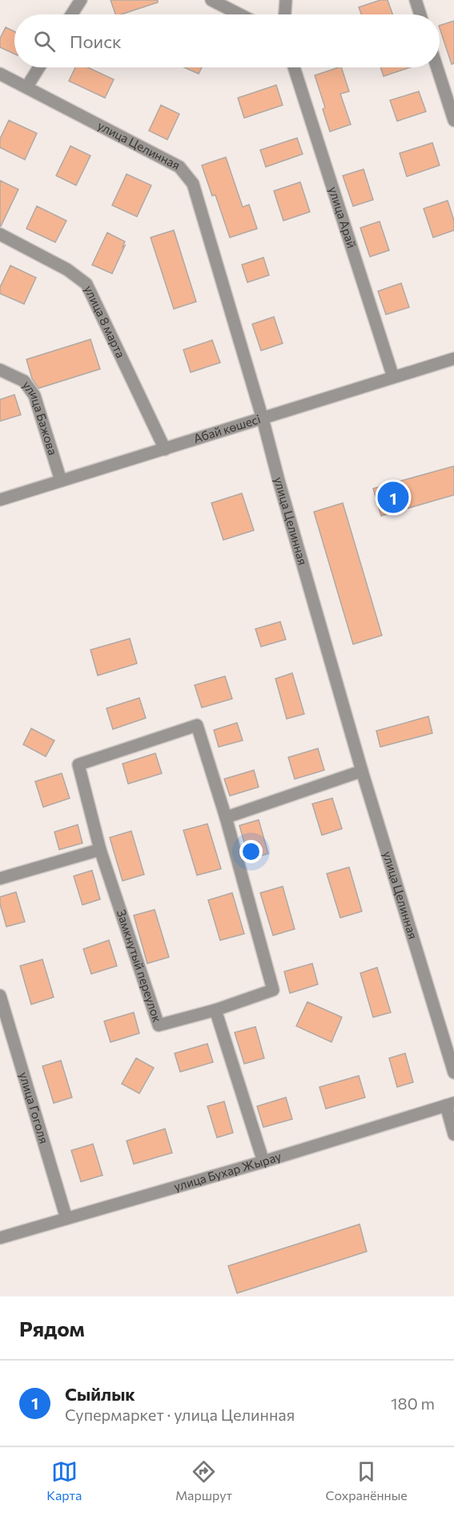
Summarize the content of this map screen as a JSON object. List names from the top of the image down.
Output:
{
  "streets": {
    "street": [
      "улица Целинная",
      "улица Арай",
      "улица 8 марта",
      "улица Бажова",
      "Абай көшесі",
      "Замкнутый переулок",
      "улица Гоголя",
      "улица Бухар Жырау"
    ]
  },
  "crossings": [
    ["улица Целинная", "Абай көшесі"],
    ["улица Арай", "Абай көшесі"],
    ["улица 8 марта", "Абай көшесі"],
    ["улица Бажова", "Абай көшесі"],
    ["улица Гоголя", "улица Бухар Жырау"]
  ],
  "page": {
    "search": "Поиск",
    "pins": "1",
    "heading": "Рядом",
    "list": [
      {
        "mark": "1",
        "name": "Сыйлык",
        "note": "Супермаркет · улица Целинная",
        "value": "180 m"
      }
    ],
    "nav": ["Карта", "Маршрут", "Сохранённые"]
  }
}
